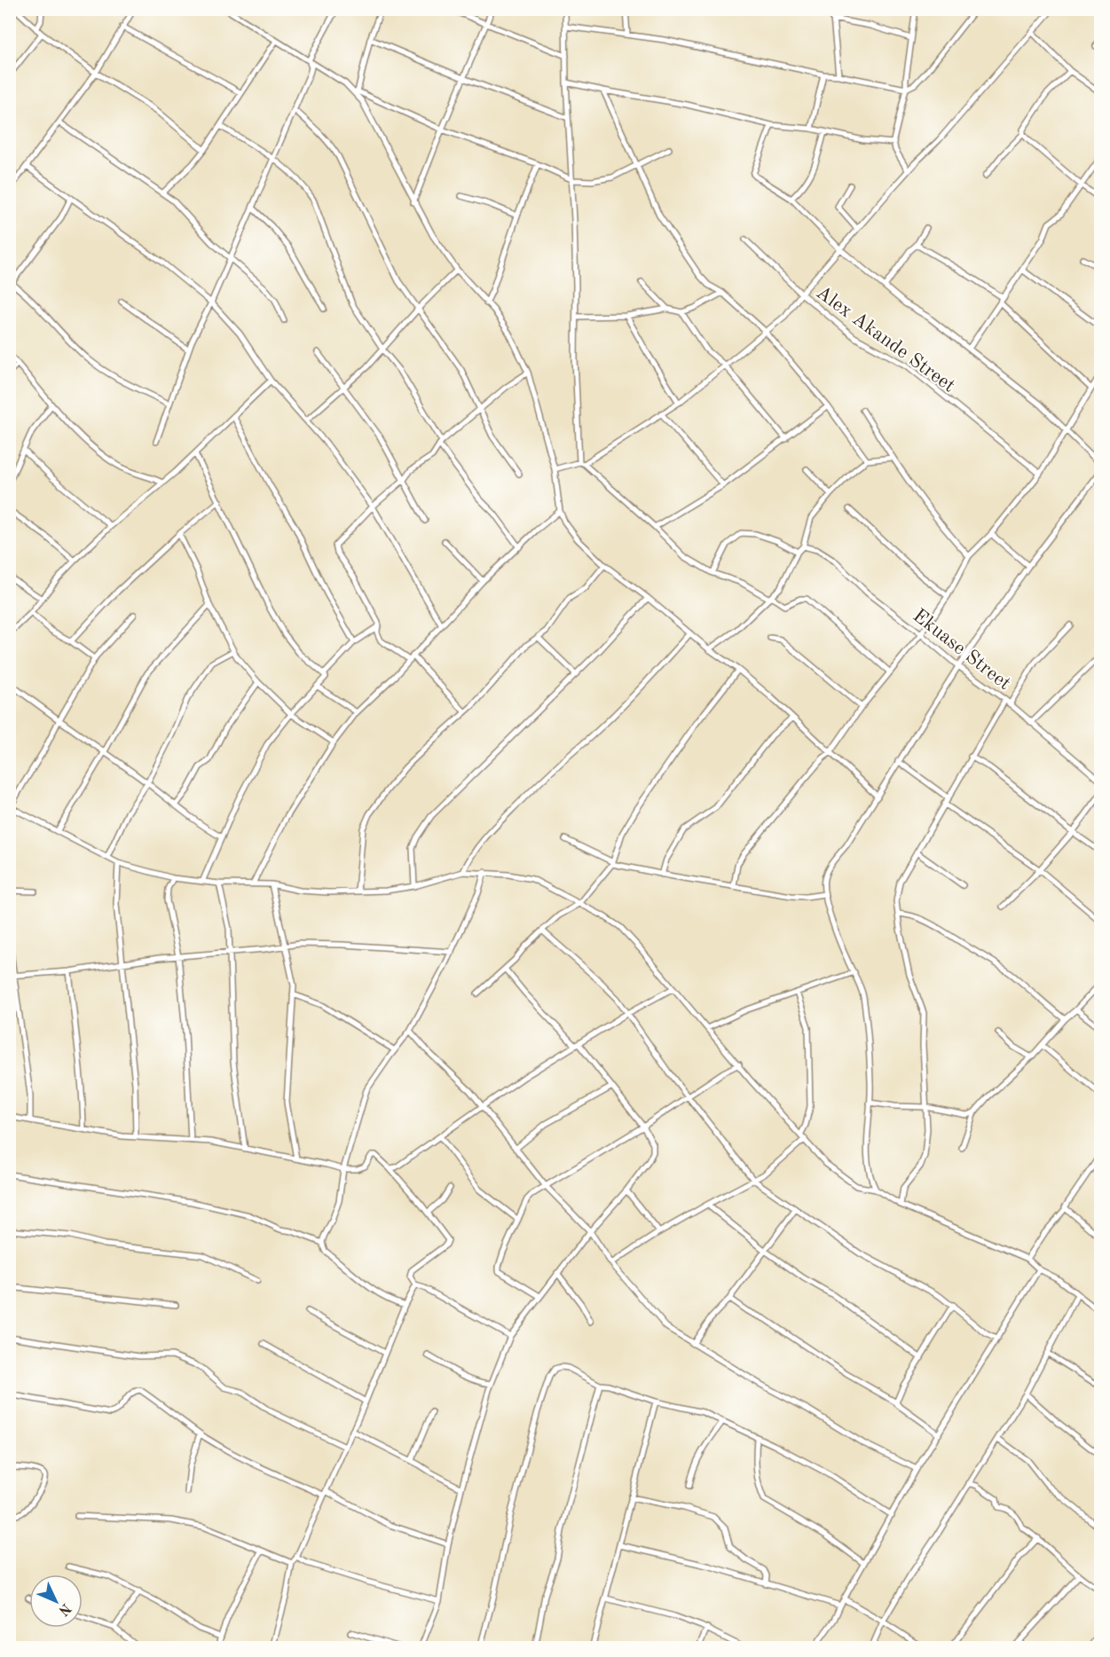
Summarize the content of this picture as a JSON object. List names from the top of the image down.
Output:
{
  "streets": {
    "street": ["Alex Akande Street", "Ekuase Street"]
  },
  "north": "bottom right"
}
